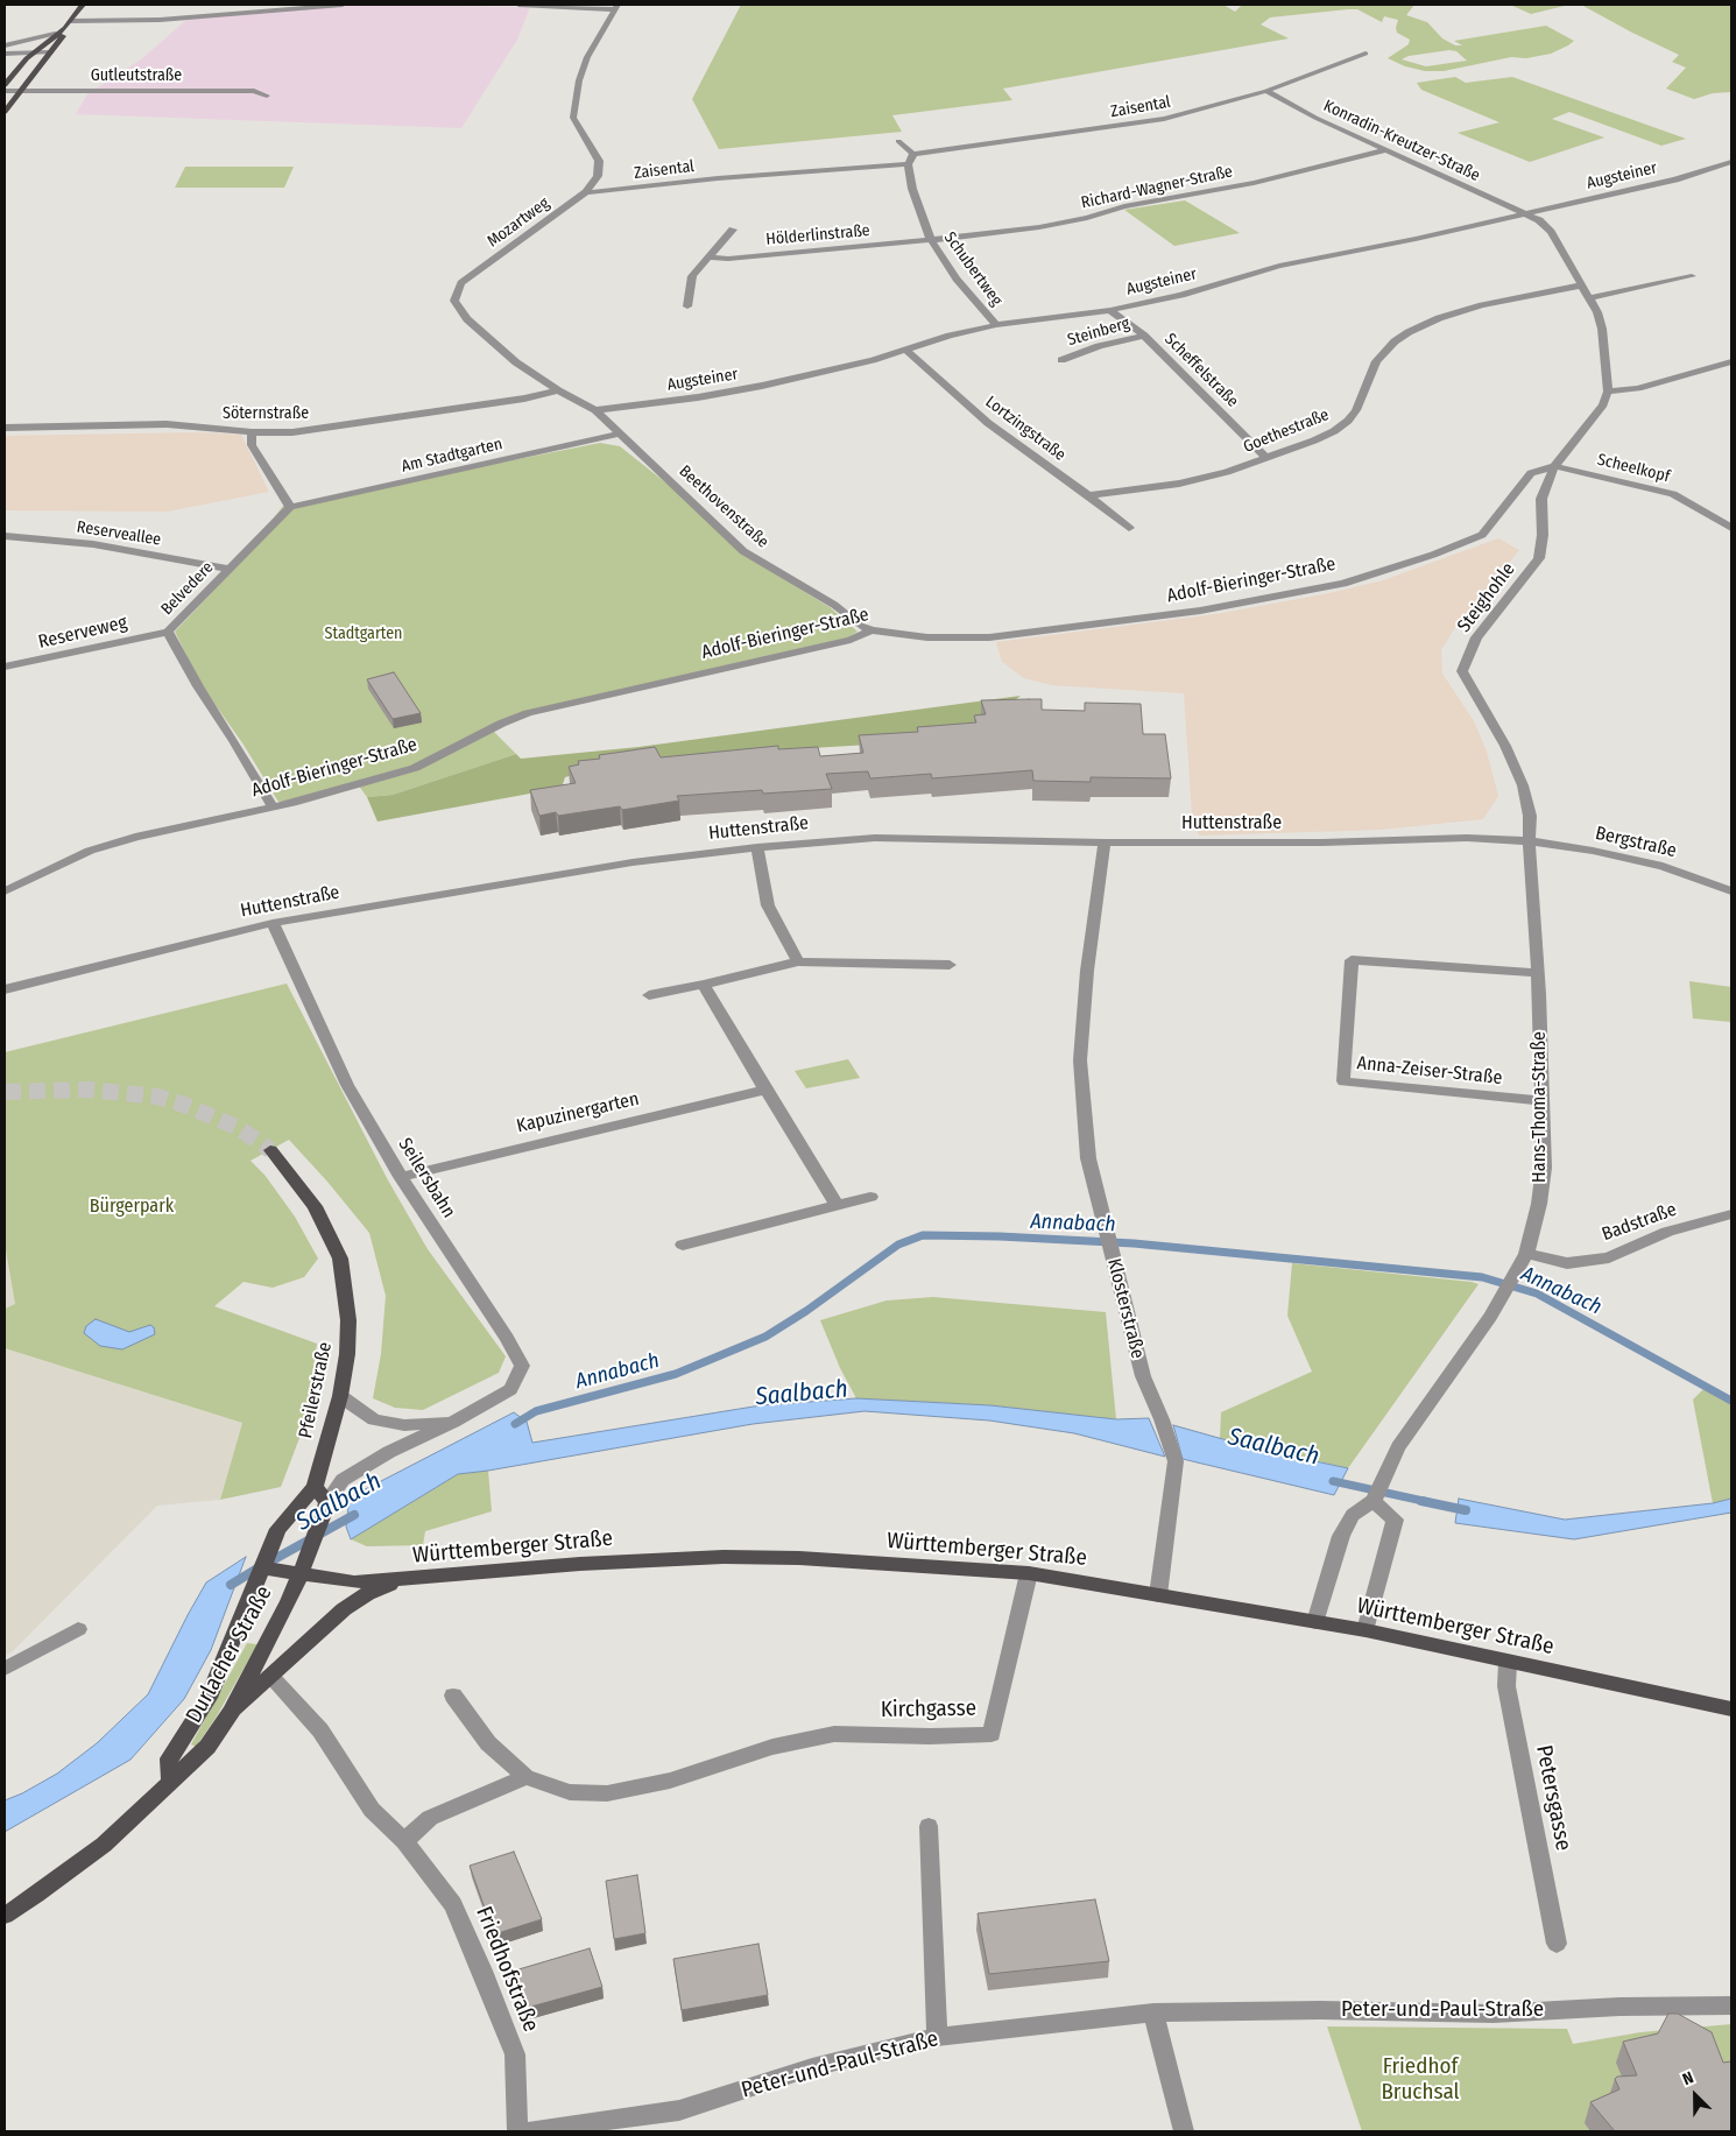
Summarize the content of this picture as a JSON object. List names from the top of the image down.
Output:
{
  "streets": {
    "main road": ["Pfeilerstraße", "Württemberger Straße", "Durlacher Straße"],
    "street": [
      "Gutleutstraße",
      "Zaisental",
      "Konradin-Kreutzer-Straße",
      "Augsteiner",
      "Richard-Wagner-Straße",
      "Mozartweg",
      "Hölderlinstraße",
      "Schubertweg",
      "Steinberg",
      "Scheffelstraße",
      "Söternstraße",
      "Lortzingstraße",
      "Goethestraße",
      "Am Stadtgarten",
      "Scheelkopf",
      "Beethovenstraße",
      "Reserveallee",
      "Adolf-Bieringer-Straße",
      "Belvedere",
      "Steighohle",
      "Reserveweg",
      "Huttenstraße",
      "Bergstraße",
      "Anna-Zeiser-Straße",
      "Hans-Thoma-Straße",
      "Kapuzinergarten",
      "Seilersbahn",
      "Badstraße",
      "Klosterstraße",
      "Kirchgasse",
      "Petersgasse",
      "Friedhofstraße",
      "Peter-und-Paul-Straße"
    ]
  },
  "crossings": [
    ["Zaisental", "Konradin-Kreutzer-Straße"],
    ["Zaisental", "Mozartweg"],
    ["Zaisental", "Schubertweg"],
    ["Konradin-Kreutzer-Straße", "Augsteiner"],
    ["Konradin-Kreutzer-Straße", "Richard-Wagner-Straße"],
    ["Augsteiner", "Mozartweg"],
    ["Augsteiner", "Schubertweg"],
    ["Augsteiner", "Scheffelstraße"],
    ["Augsteiner", "Lortzingstraße"],
    ["Augsteiner", "Beethovenstraße"],
    ["Richard-Wagner-Straße", "Hölderlinstraße"],
    ["Richard-Wagner-Straße", "Schubertweg"],
    ["Mozartweg", "Söternstraße"],
    ["Mozartweg", "Beethovenstraße"],
    ["Hölderlinstraße", "Schubertweg"],
    ["Steinberg", "Scheffelstraße"],
    ["Scheffelstraße", "Goethestraße"],
    ["Lortzingstraße", "Goethestraße"],
    ["Am Stadtgarten", "Beethovenstraße"],
    ["Am Stadtgarten", "Belvedere"],
    ["Scheelkopf", "Adolf-Bieringer-Straße"],
    ["Scheelkopf", "Steighohle"],
    ["Beethovenstraße", "Adolf-Bieringer-Straße"],
    ["Reserveallee", "Belvedere"],
    ["Adolf-Bieringer-Straße", "Belvedere"],
    ["Adolf-Bieringer-Straße", "Steighohle"],
    ["Belvedere", "Reserveweg"],
    ["Steighohle", "Huttenstraße"],
    ["Steighohle", "Bergstraße"],
    ["Steighohle", "Hans-Thoma-Straße"],
    ["Huttenstraße", "Bergstraße"],
    ["Huttenstraße", "Hans-Thoma-Straße"],
    ["Huttenstraße", "Seilersbahn"],
    ["Huttenstraße", "Klosterstraße"],
    ["Bergstraße", "Hans-Thoma-Straße"],
    ["Anna-Zeiser-Straße", "Hans-Thoma-Straße"],
    ["Hans-Thoma-Straße", "Badstraße"],
    ["Hans-Thoma-Straße", "Württemberger Straße"],
    ["Kapuzinergarten", "Seilersbahn"],
    ["Seilersbahn", "Pfeilerstraße"],
    ["Klosterstraße", "Württemberger Straße"],
    ["Pfeilerstraße", "Württemberger Straße"],
    ["Pfeilerstraße", "Durlacher Straße"],
    ["Württemberger Straße", "Durlacher Straße"],
    ["Württemberger Straße", "Kirchgasse"],
    ["Württemberger Straße", "Petersgasse"]
  ],
  "water": ["Annabach", "Saalbach"],
  "parks": ["Stadtgarten", "Bürgerpark", "Friedhof Bruchsal"],
  "north": "top left"
}
